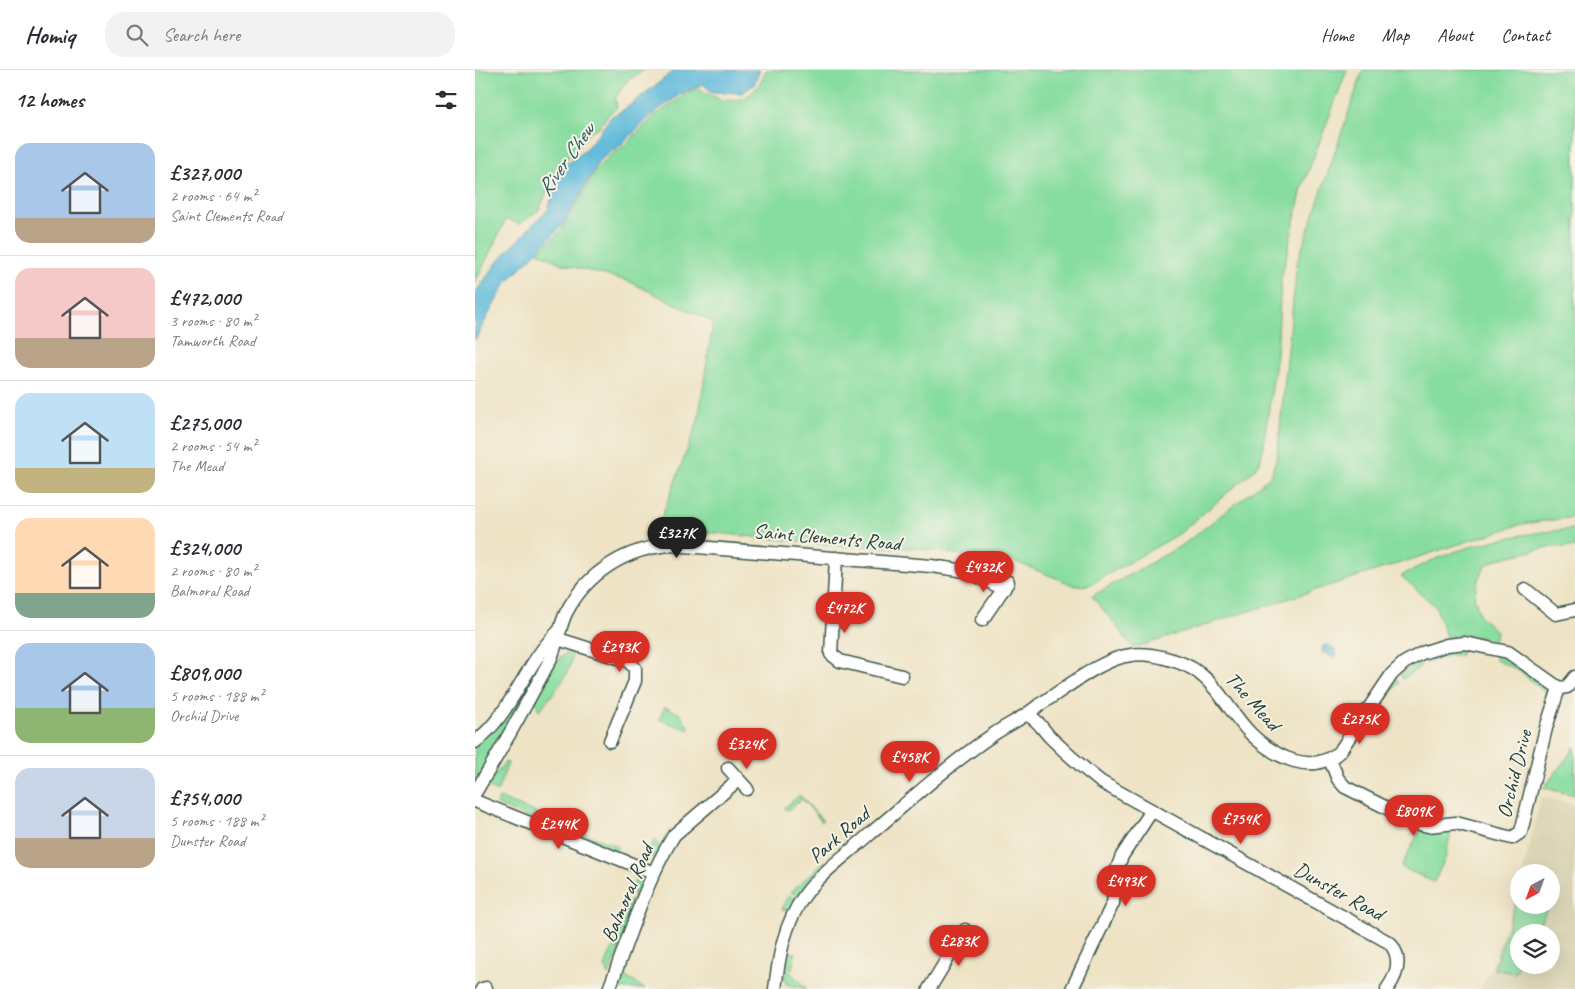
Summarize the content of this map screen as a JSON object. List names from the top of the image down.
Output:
{
  "streets": {
    "street": [
      "Saint Clements Road",
      "The Mead",
      "Orchid Drive",
      "Park Road",
      "Dunster Road",
      "Balmoral Road"
    ]
  },
  "crossings": [
    ["The Mead", "Orchid Drive"],
    ["The Mead", "Park Road"],
    ["Park Road", "Dunster Road"]
  ],
  "water": ["River Chew"],
  "north": "bottom left",
  "page": {
    "header": "Homiq",
    "search": "Search here",
    "nav": [
      "Home",
      "Map",
      "About",
      "Contact"
    ],
    "heading": "12 homes",
    "list": [
      {
        "name": "£327,000",
        "note": "2 rooms · 64 m² · Saint Clements Road"
      },
      {
        "name": "£472,000",
        "note": "3 rooms · 80 m² · Tamworth Road"
      },
      {
        "name": "£275,000",
        "note": "2 rooms · 54 m² · The Mead"
      },
      {
        "name": "£324,000",
        "note": "2 rooms · 80 m² · Balmoral Road"
      },
      {
        "name": "£809,000",
        "note": "5 rooms · 188 m² · Orchid Drive"
      },
      {
        "name": "£754,000",
        "note": "5 rooms · 188 m² · Dunster Road"
      }
    ],
    "price": [
      "£327K",
      "£432K",
      "£472K",
      "£293K",
      "£275K",
      "£324K",
      "£458K",
      "£809K",
      "£754K",
      "£244K",
      "£493K",
      "£283K"
    ]
  }
}
